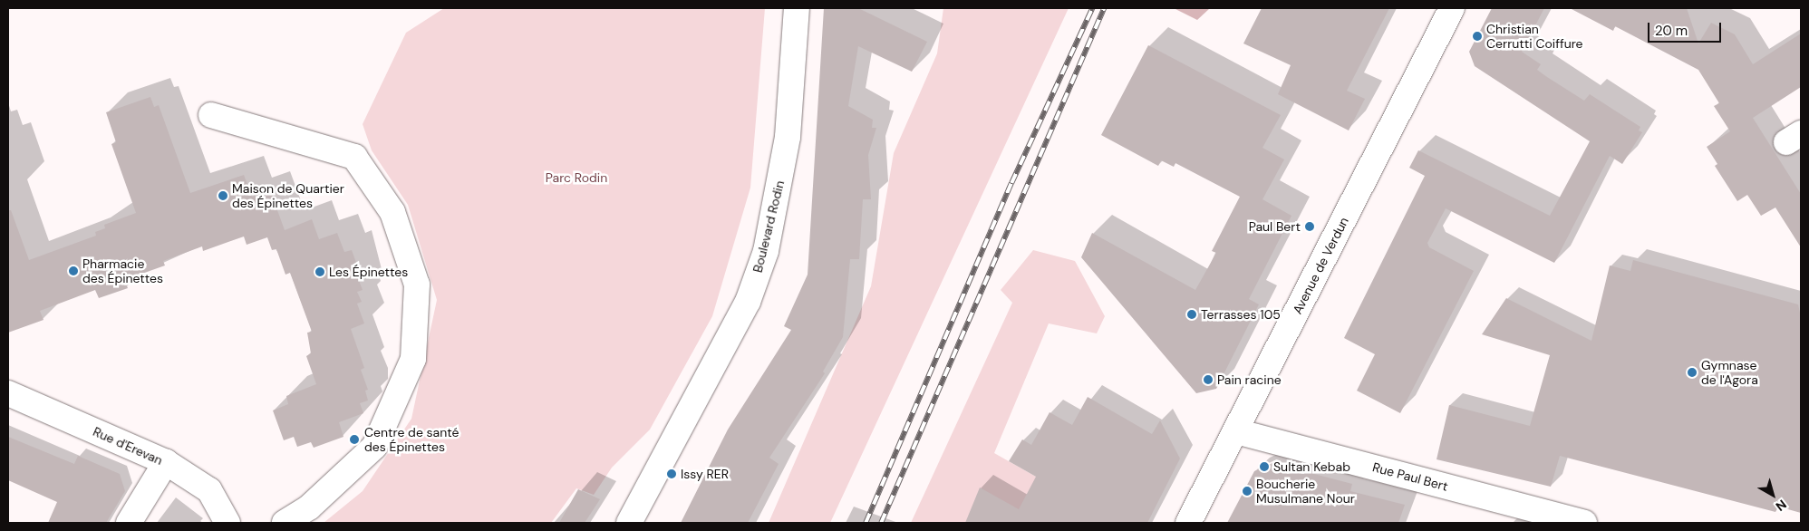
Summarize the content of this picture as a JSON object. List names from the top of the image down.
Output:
{
  "streets": {
    "street": [
      "Boulevard Rodin",
      "Avenue de Verdun",
      "Rue d'Erevan",
      "Rue Paul Bert"
    ]
  },
  "crossings": [
    ["Avenue de Verdun", "Rue Paul Bert"]
  ],
  "parks": ["Parc Rodin"],
  "places": [
    "Christian Cerrutti Coiffure",
    "Maison de Quartier des Épinettes",
    "Paul Bert",
    "Pharmacie des Épinettes",
    "Les Épinettes",
    "Terrasses 105",
    "Gymnase de l'Agora",
    "Pain racine",
    "Centre de santé des Épinettes",
    "Sultan Kebab",
    "Issy RER",
    "Boucherie Musulmane Nour"
  ],
  "scale_bar": "20 m",
  "north": "bottom right"
}
